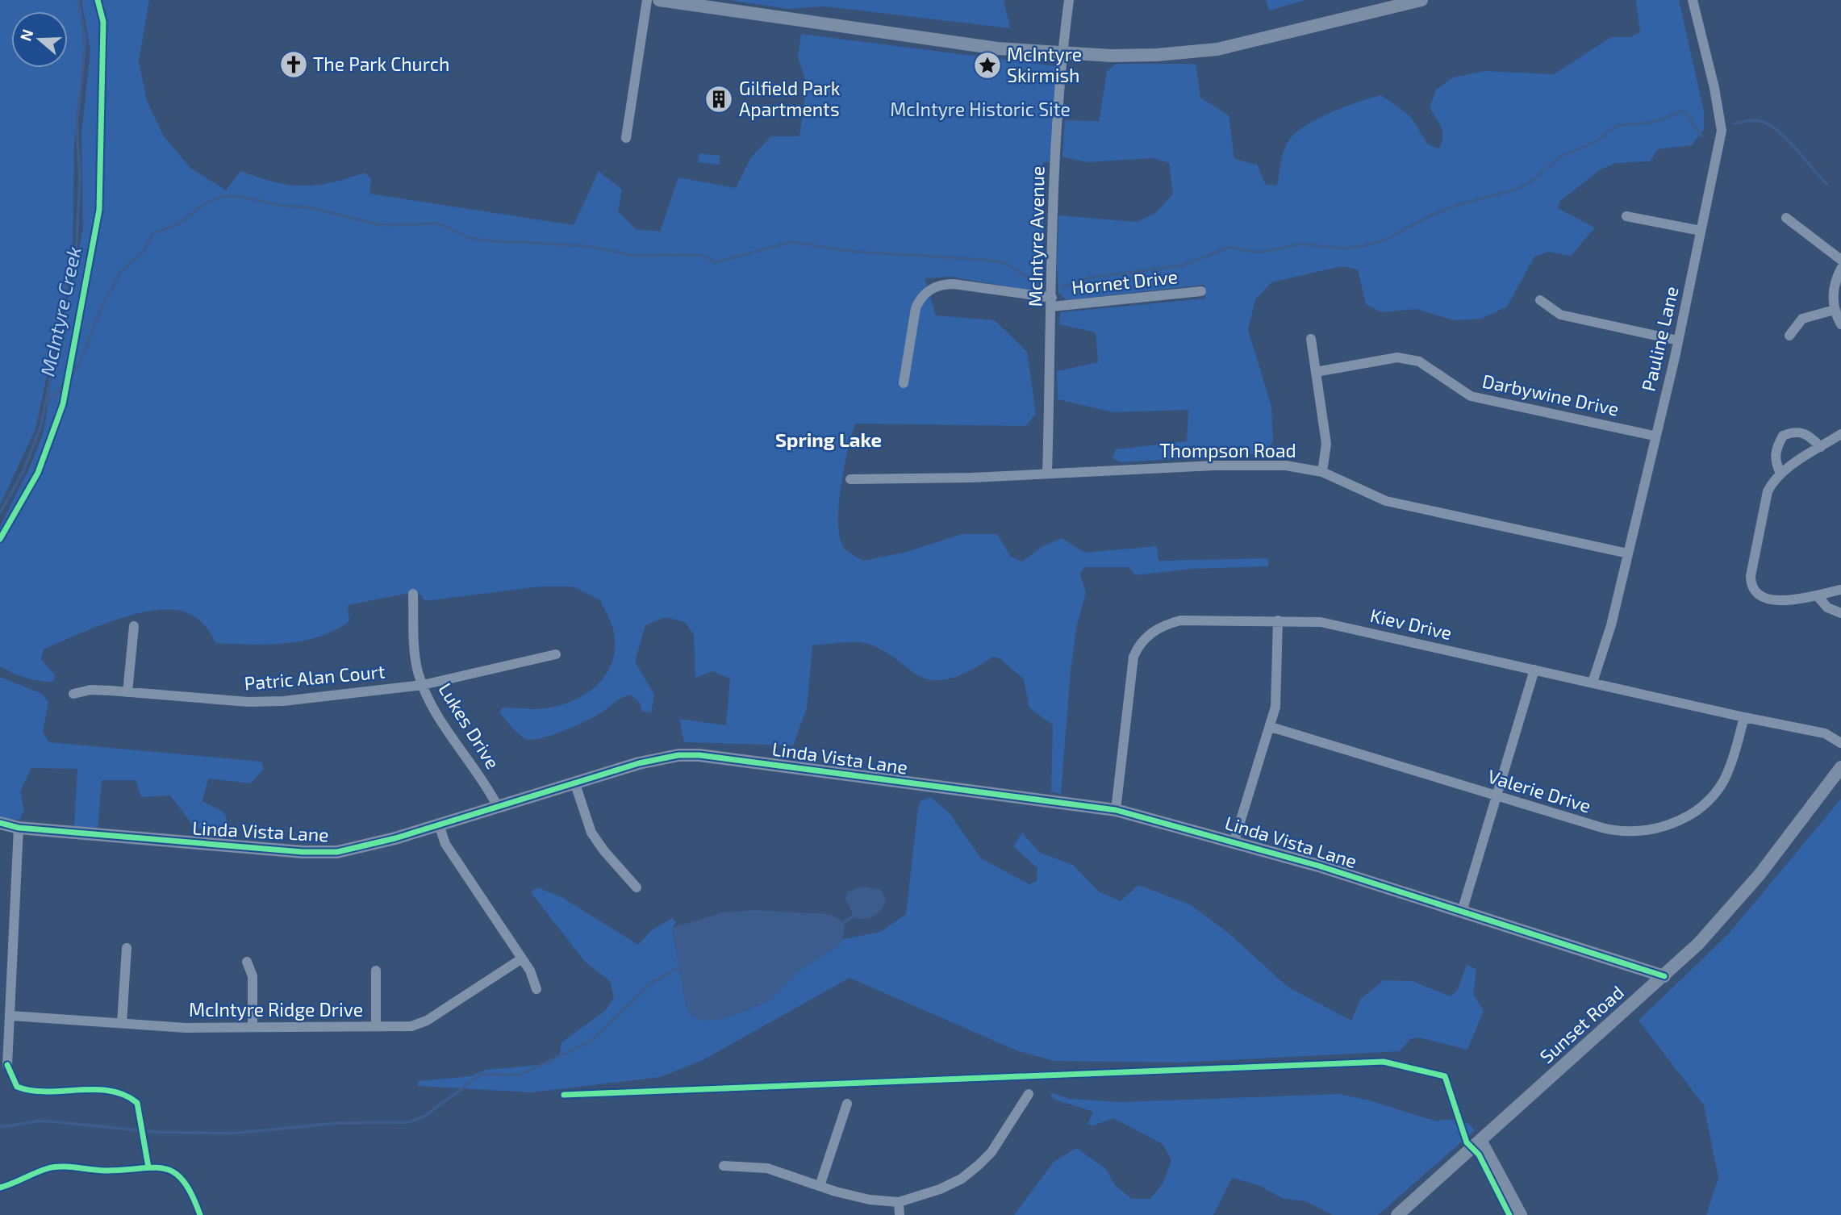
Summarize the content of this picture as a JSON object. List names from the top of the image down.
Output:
{
  "streets": {
    "street": [
      "McIntyre Avenue",
      "Hornet Drive",
      "Pauline Lane",
      "Darbywine Drive",
      "Thompson Road",
      "Kiev Drive",
      "Patric Alan Court",
      "Lukes Drive",
      "Linda Vista Lane",
      "Valerie Drive",
      "McIntyre Ridge Drive",
      "Sunset Road"
    ]
  },
  "crossings": [
    ["McIntyre Avenue", "Hornet Drive"],
    ["McIntyre Avenue", "Thompson Road"],
    ["Pauline Lane", "Darbywine Drive"],
    ["Pauline Lane", "Thompson Road"],
    ["Pauline Lane", "Kiev Drive"],
    ["Kiev Drive", "Linda Vista Lane"],
    ["Kiev Drive", "Valerie Drive"],
    ["Patric Alan Court", "Lukes Drive"],
    ["Lukes Drive", "Linda Vista Lane"],
    ["Linda Vista Lane", "Sunset Road"]
  ],
  "districts": ["Spring Lake"],
  "water": ["McIntyre Creek"],
  "parks": ["McIntyre Historic Site"],
  "places": {
    "church": ["The Park Church"],
    "place": ["McIntyre Skirmish"],
    "building": ["Gilfield Park Apartments"]
  },
  "north": "left"
}
